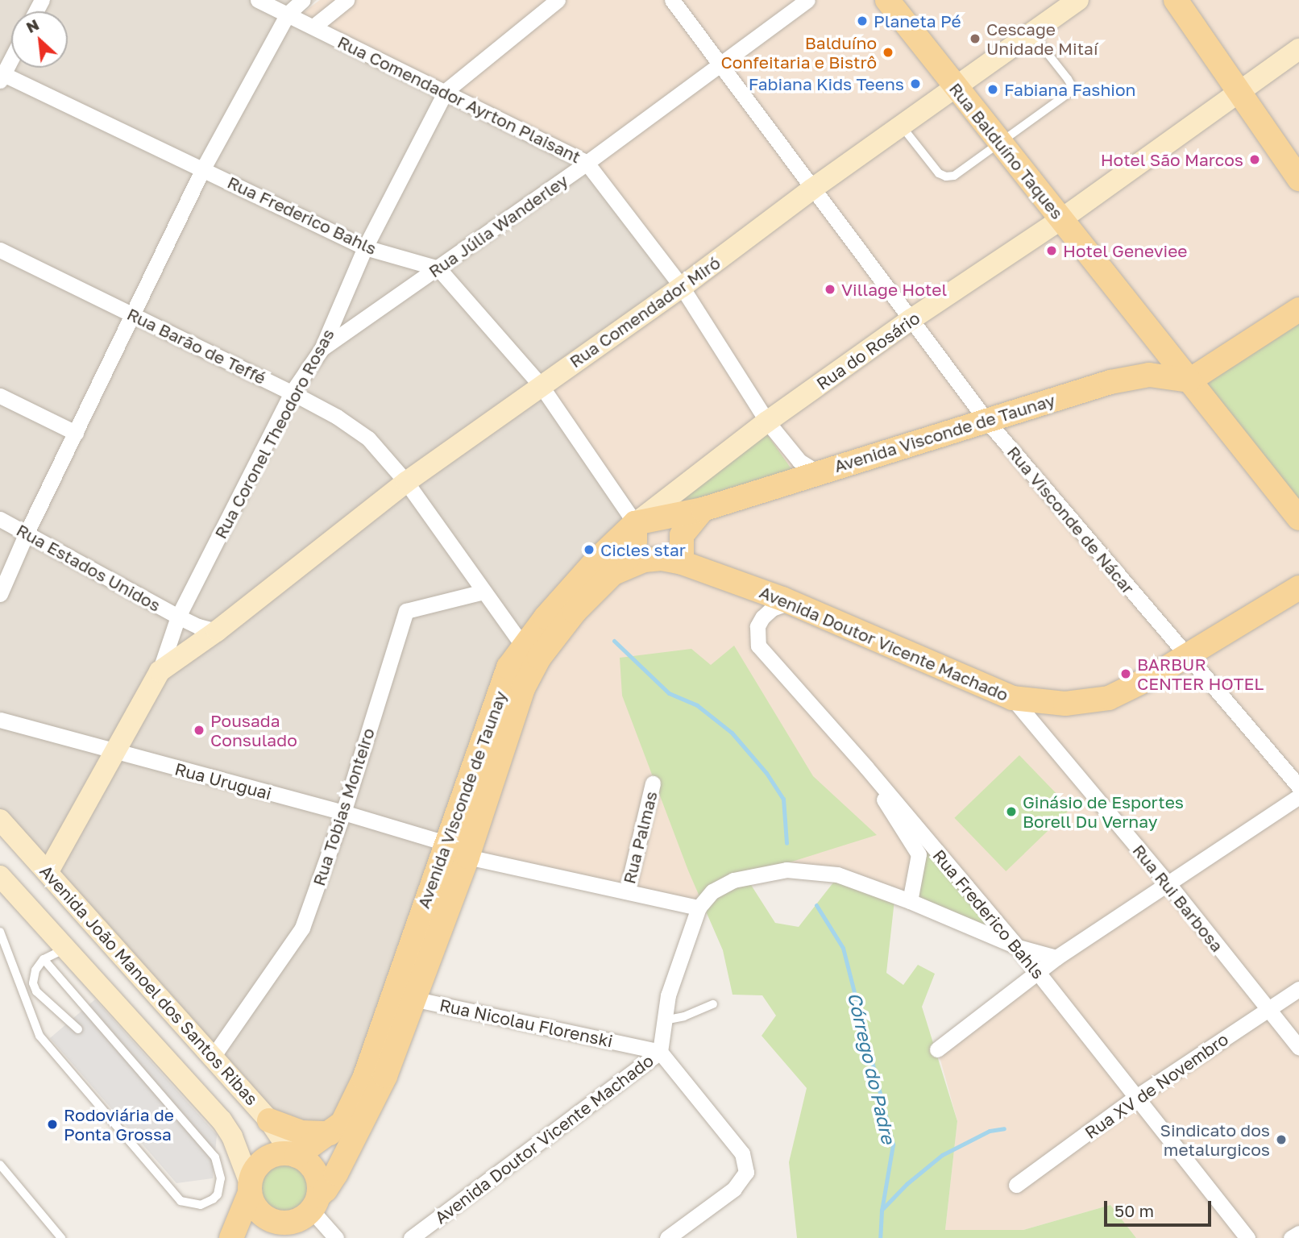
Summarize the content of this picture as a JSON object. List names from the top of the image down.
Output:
{
  "streets": {
    "main road": [
      "Rua Balduíno Taques",
      "Rua Comendador Miró",
      "Rua do Rosário",
      "Avenida Visconde de Taunay",
      "Rua Coronel Theodoro Rosas",
      "Avenida Doutor Vicente Machado",
      "Avenida João Manoel dos Santos Ribas"
    ],
    "street": [
      "Rua Comendador Ayrton Plaisant",
      "Rua Frederico Bahls",
      "Rua Júlia Wanderley",
      "Rua Barão de Teffé",
      "Rua Visconde de Nácar",
      "Rua Estados Unidos",
      "Rua Uruguai",
      "Rua Tobias Monteiro",
      "Rua Palmas",
      "Rua Rui Barbosa",
      "Rua Nicolau Florenski",
      "Rua XV de Novembro"
    ]
  },
  "crossings": [
    ["Rua Comendador Ayrton Plaisant", "Rua Júlia Wanderley"],
    ["Rua Comendador Ayrton Plaisant", "Rua Comendador Miró"],
    ["Rua Comendador Ayrton Plaisant", "Rua do Rosário"],
    ["Rua Comendador Ayrton Plaisant", "Avenida Visconde de Taunay"],
    ["Rua Comendador Ayrton Plaisant", "Rua Coronel Theodoro Rosas"],
    ["Rua Balduíno Taques", "Rua Comendador Miró"],
    ["Rua Balduíno Taques", "Rua do Rosário"],
    ["Rua Balduíno Taques", "Avenida Visconde de Taunay"],
    ["Rua Frederico Bahls", "Rua Júlia Wanderley"],
    ["Rua Frederico Bahls", "Rua Coronel Theodoro Rosas"],
    ["Rua Frederico Bahls", "Avenida Doutor Vicente Machado"],
    ["Rua Frederico Bahls", "Rua XV de Novembro"],
    ["Rua Júlia Wanderley", "Rua Coronel Theodoro Rosas"],
    ["Rua Júlia Wanderley", "Rua Visconde de Nácar"],
    ["Rua Comendador Miró", "Rua Barão de Teffé"],
    ["Rua Comendador Miró", "Rua Coronel Theodoro Rosas"],
    ["Rua Comendador Miró", "Rua Visconde de Nácar"],
    ["Rua Barão de Teffé", "Avenida Visconde de Taunay"],
    ["Rua Barão de Teffé", "Rua Coronel Theodoro Rosas"],
    ["Rua Barão de Teffé", "Rua Tobias Monteiro"],
    ["Rua do Rosário", "Avenida Visconde de Taunay"],
    ["Rua do Rosário", "Rua Visconde de Nácar"],
    ["Avenida Visconde de Taunay", "Rua Visconde de Nácar"],
    ["Avenida Visconde de Taunay", "Avenida Doutor Vicente Machado"],
    ["Avenida Visconde de Taunay", "Rua Uruguai"],
    ["Avenida Visconde de Taunay", "Avenida João Manoel dos Santos Ribas"],
    ["Avenida Visconde de Taunay", "Rua Nicolau Florenski"],
    ["Rua Coronel Theodoro Rosas", "Rua Estados Unidos"],
    ["Rua Coronel Theodoro Rosas", "Rua Uruguai"],
    ["Rua Coronel Theodoro Rosas", "Avenida João Manoel dos Santos Ribas"],
    ["Rua Visconde de Nácar", "Avenida Doutor Vicente Machado"],
    ["Avenida Doutor Vicente Machado", "Rua Rui Barbosa"],
    ["Avenida Doutor Vicente Machado", "Rua Nicolau Florenski"],
    ["Rua Uruguai", "Rua Tobias Monteiro"],
    ["Rua Tobias Monteiro", "Avenida João Manoel dos Santos Ribas"],
    ["Rua Rui Barbosa", "Rua XV de Novembro"]
  ],
  "water": ["Córrego do Padre"],
  "places": [
    "Planeta Pé",
    "Cescage Unidade Mitaí",
    "Balduíno Confeitaria e Bistrô",
    "Fabiana Kids Teens",
    "Fabiana Fashion",
    "Hotel São Marcos",
    "Hotel Geneviee",
    "Village Hotel",
    "Cicles star",
    "BARBUR CENTER HOTEL",
    "Pousada Consulado",
    "Ginásio de Esportes Borell Du Vernay",
    "Rodoviária de Ponta Grossa",
    "Sindicato dos metalurgicos"
  ],
  "scale_bar": "50 m",
  "north": "top left"
}
